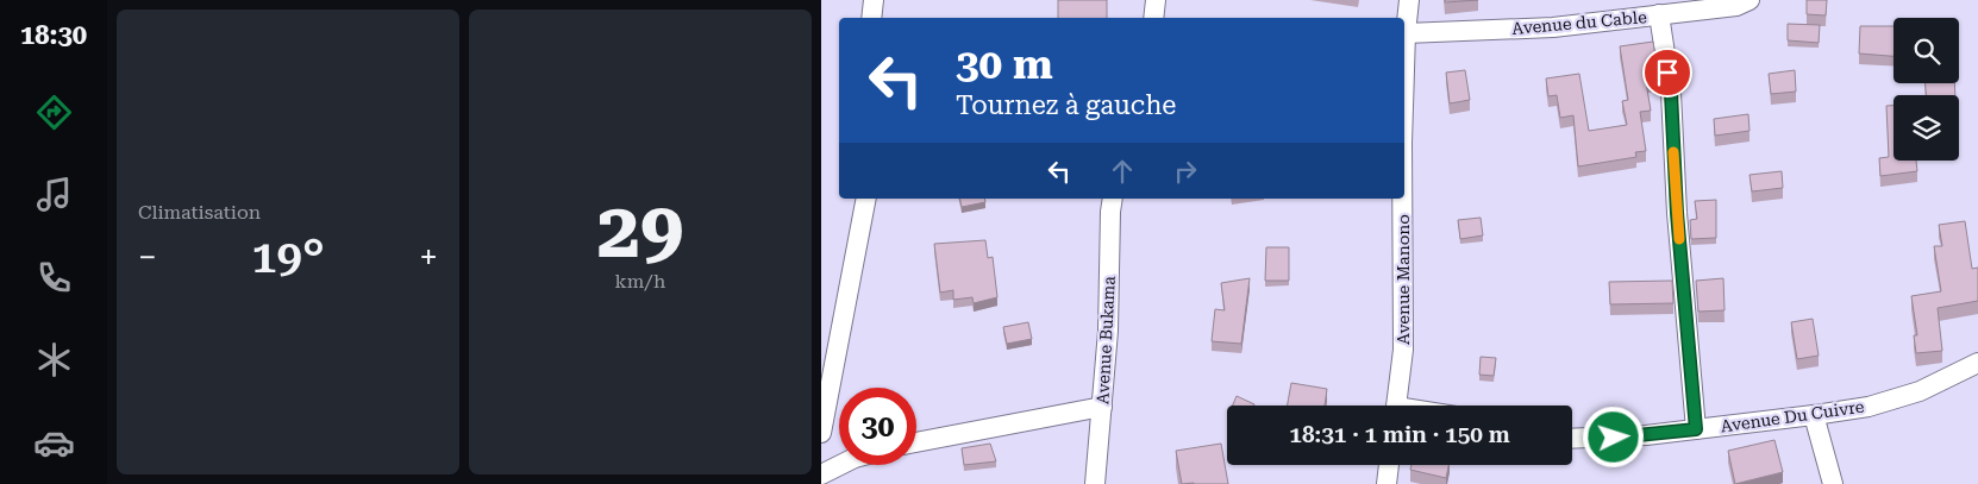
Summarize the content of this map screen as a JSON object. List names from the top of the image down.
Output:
{
  "streets": {
    "street": [
      "Avenue du Cable",
      "Avenue Manono",
      "Avenue Bukama",
      "Avenue Du Cuivre"
    ]
  },
  "crossings": [
    ["Avenue du Cable", "Avenue Manono"]
  ],
  "page": {
    "tabs": "18:30",
    "tile": [
      "Climatisation",
      ["29", "km/h"]
    ],
    "turn": ["30 m", "Tournez à gauche"],
    "heat": ["−", "19°", "+"],
    "limit": "30",
    "trip": "18:31 · 1 min · 150 m"
  }
}
